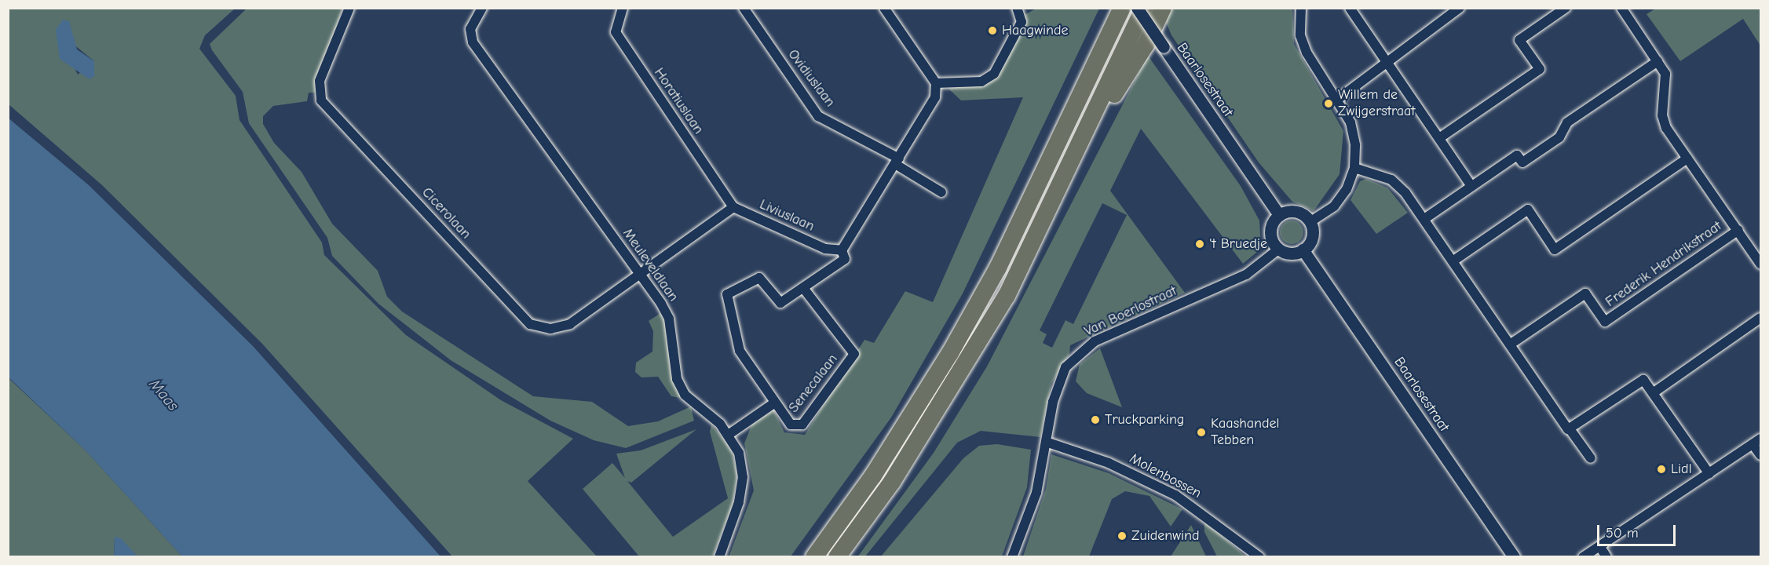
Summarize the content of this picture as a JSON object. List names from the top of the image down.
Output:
{
  "streets": {
    "street": [
      "Ovidiuslaan",
      "Baarlosestraat",
      "Horatiuslaan",
      "Cicerolaan",
      "Liviuslaan",
      "Frederik Hendrikstraat",
      "Meuleveldlaan",
      "Van Boerlostraat",
      "Senecalaan",
      "Molenbossen"
    ]
  },
  "crossings": [
    ["Baarlosestraat", "Van Boerlostraat"],
    ["Horatiuslaan", "Liviuslaan"],
    ["Cicerolaan", "Meuleveldlaan"],
    ["Liviuslaan", "Senecalaan"],
    ["Meuleveldlaan", "Senecalaan"],
    ["Van Boerlostraat", "Molenbossen"]
  ],
  "water": ["Maas"],
  "places": [
    "Haagwinde",
    "Willem de Zwijgerstraat",
    "'t Bruedje",
    "Truckparking",
    "Kaashandel Tebben",
    "Lidl",
    "Zuidenwind"
  ],
  "scale_bar": "50 m"
}
